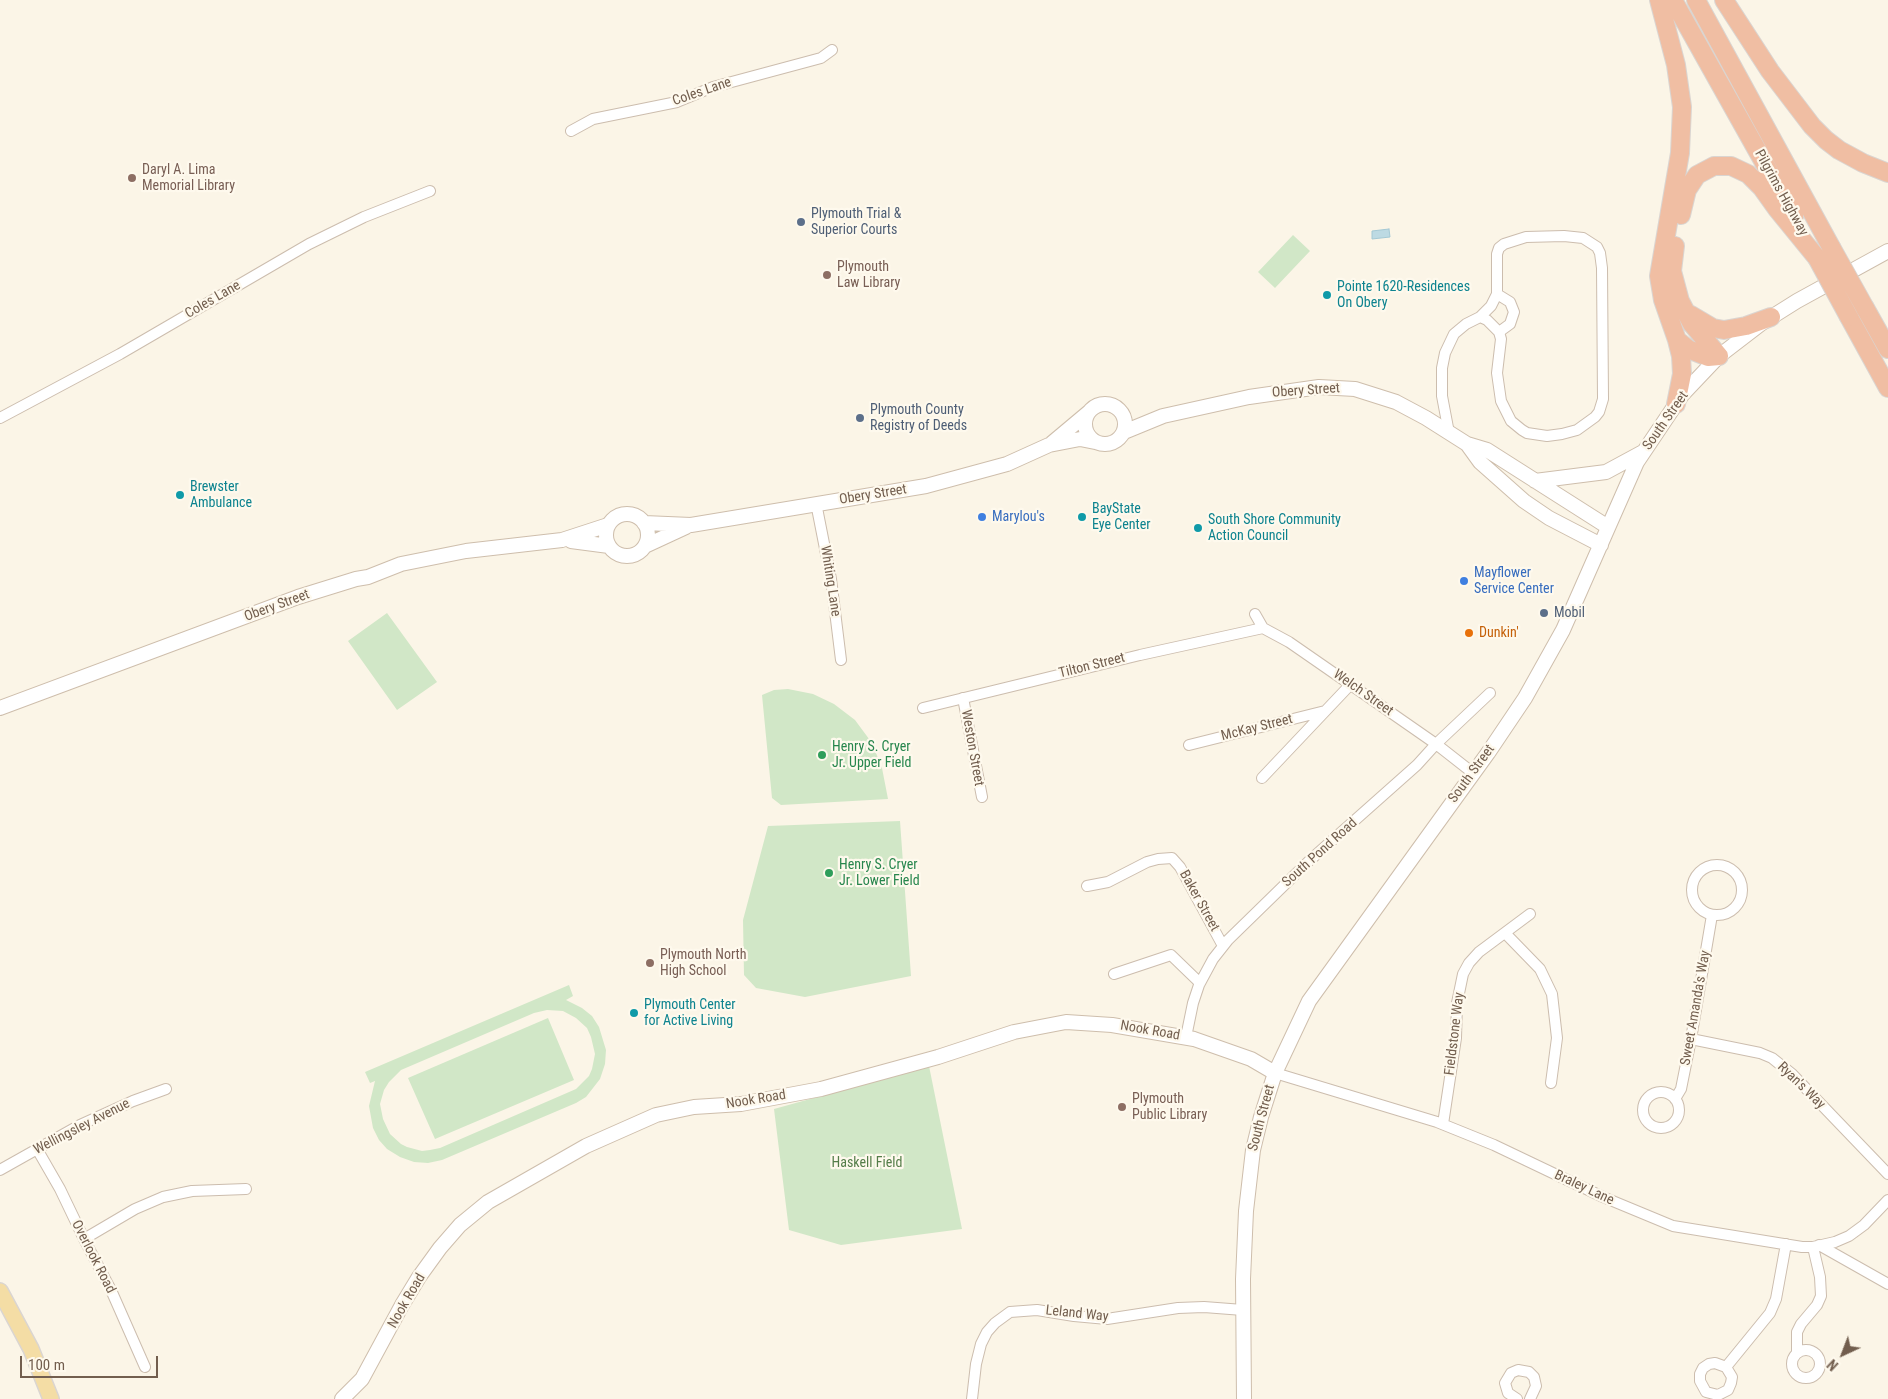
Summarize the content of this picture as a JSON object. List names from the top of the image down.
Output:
{
  "streets": {
    "highway": ["Pilgrims Highway"],
    "main road": ["Obery Street", "South Street", "Nook Road"],
    "street": [
      "Coles Lane",
      "Whiting Lane",
      "Tilton Street",
      "Welch Street",
      "McKay Street",
      "Weston Street",
      "South Pond Road",
      "Baker Street",
      "Sweet Amanda's Way",
      "Fieldstone Way",
      "Ryan's Way",
      "Wellingsley Avenue",
      "Braley Lane",
      "Overlook Road",
      "Leland Way"
    ]
  },
  "crossings": [
    ["Obery Street", "South Street"],
    ["Obery Street", "Whiting Lane"],
    ["South Street", "Welch Street"],
    ["South Street", "Nook Road"],
    ["South Street", "Braley Lane"],
    ["South Street", "Leland Way"],
    ["Tilton Street", "Welch Street"],
    ["Tilton Street", "Weston Street"],
    ["Welch Street", "South Pond Road"],
    ["South Pond Road", "Baker Street"],
    ["South Pond Road", "Nook Road"],
    ["Sweet Amanda's Way", "Ryan's Way"],
    ["Nook Road", "Braley Lane"],
    ["Fieldstone Way", "Braley Lane"],
    ["Wellingsley Avenue", "Overlook Road"]
  ],
  "parks": ["Haskell Field"],
  "places": [
    "Daryl A. Lima Memorial Library",
    "Plymouth Trial & Superior Courts",
    "Plymouth Law Library",
    "Pointe 1620-Residences On Obery",
    "Plymouth County Registry of Deeds",
    "Brewster Ambulance",
    "Marylou's",
    "BayState Eye Center",
    "South Shore Community Action Council",
    "Mayflower Service Center",
    "Mobil",
    "Dunkin'",
    "Henry S. Cryer Jr. Upper Field",
    "Henry S. Cryer Jr. Lower Field",
    "Plymouth North High School",
    "Plymouth Center for Active Living",
    "Plymouth Public Library"
  ],
  "scale_bar": "100 m",
  "north": "bottom left"
}
